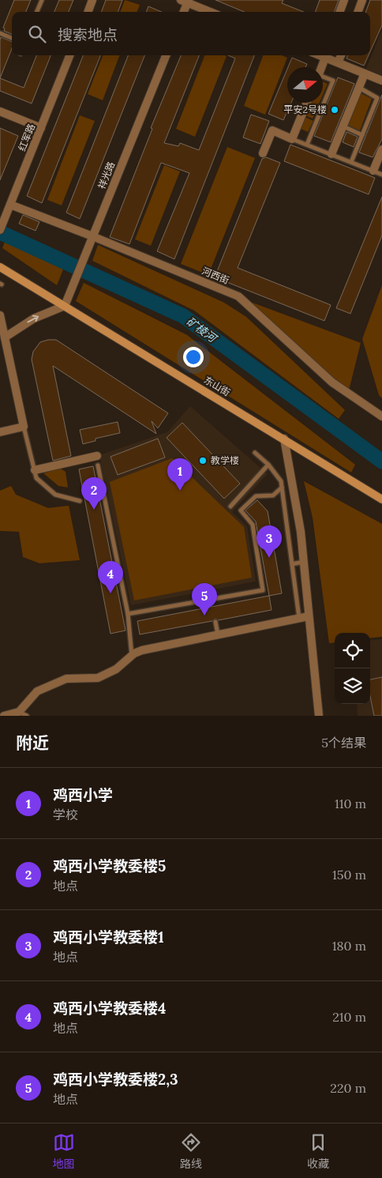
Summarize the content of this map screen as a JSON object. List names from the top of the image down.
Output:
{
  "streets": {
    "main road": ["东山街"],
    "street": ["红军路", "祥光路", "河西街"]
  },
  "crossings": [
    ["红军路", "河西街"],
    ["祥光路", "河西街"],
    ["祥光路", "东山街"]
  ],
  "water": ["矿棱河"],
  "places": ["平安2号楼", "教学楼"],
  "north": "right",
  "page": {
    "search": "搜索地点",
    "pins": [
      "1",
      "2",
      "3",
      "4",
      "5"
    ],
    "heading": ["附近", "5个结果"],
    "list": [
      {
        "mark": "1",
        "name": "鸡西小学",
        "note": "学校",
        "value": "110 m"
      },
      {
        "mark": "2",
        "name": "鸡西小学教委楼5",
        "note": "地点",
        "value": "150 m"
      },
      {
        "mark": "3",
        "name": "鸡西小学教委楼1",
        "note": "地点",
        "value": "180 m"
      },
      {
        "mark": "4",
        "name": "鸡西小学教委楼4",
        "note": "地点",
        "value": "210 m"
      },
      {
        "mark": "5",
        "name": "鸡西小学教委楼2,3",
        "note": "地点",
        "value": "220 m"
      }
    ],
    "nav": ["地图", "路线", "收藏"]
  }
}
